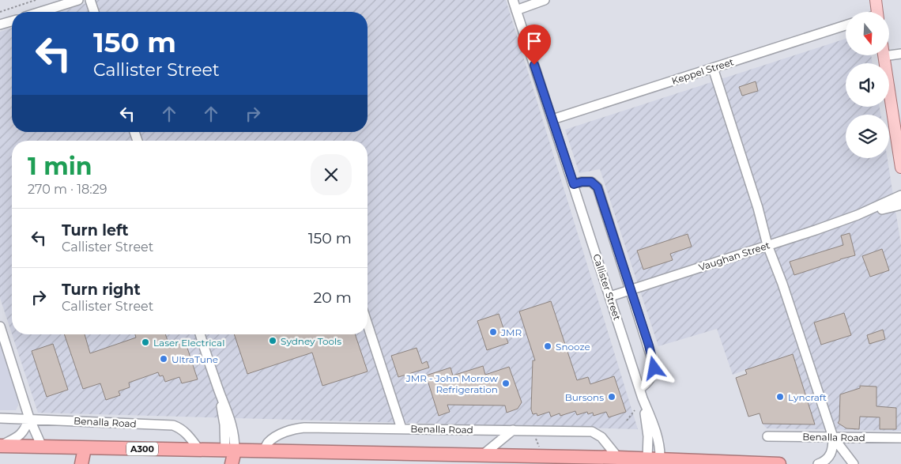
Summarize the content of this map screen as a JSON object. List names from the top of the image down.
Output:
{
  "streets": {
    "highway": ["A300"],
    "street": [
      "Keppel Street",
      "Vaughan Street",
      "Callister Street",
      "Benalla Road"
    ]
  },
  "crossings": [
    ["Keppel Street", "Callister Street"],
    ["Vaughan Street", "Callister Street"],
    ["Callister Street", "A300"],
    ["Benalla Road", "A300"]
  ],
  "places": [
    "JMR",
    "Sydney Tools",
    "Laser Electrical",
    "Snooze",
    "UltraTune",
    "JMR - John Morrow Refrigeration",
    "Bursons",
    "Lyncraft"
  ],
  "north": "bottom",
  "page": {
    "turn": ["150 m", "Callister Street"],
    "heading": ["1 min", "270 m · 18:29"],
    "list": [
      {
        "name": "Turn left",
        "note": "Callister Street",
        "value": "150 m"
      },
      {
        "name": "Turn right",
        "note": "Callister Street",
        "value": "20 m"
      }
    ]
  }
}
